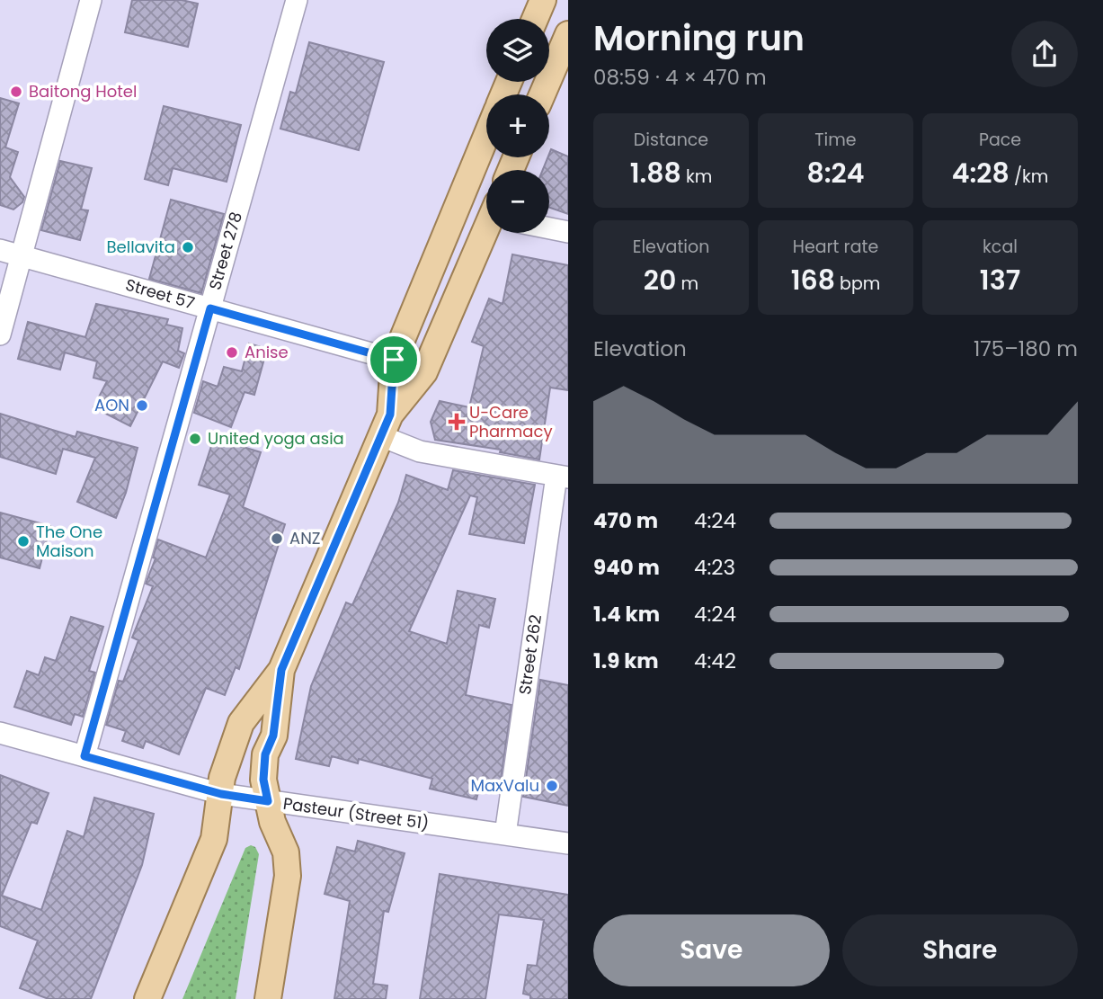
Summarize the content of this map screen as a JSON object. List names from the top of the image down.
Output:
{
  "streets": {
    "street": [
      "Street 278",
      "Street 57",
      "Street 262",
      "Pasteur (Street 51)"
    ]
  },
  "crossings": [
    ["Street 278", "Street 57"],
    ["Street 278", "Pasteur (Street 51)"],
    ["Street 262", "Pasteur (Street 51)"]
  ],
  "places": {
    "other": [
      "Baitong Hotel",
      "Bellavita",
      "Anise",
      "AON",
      "United yoga asia",
      "ANZ",
      "The One Maison",
      "MaxValu"
    ],
    "health": ["U-Care Pharmacy"]
  },
  "page": {
    "heading": ["Morning run", "08:59 · 4 × 470 m"],
    "map_buttons": ["+", "−"],
    "stats": [
      ["Distance", "1.88 km"],
      ["Time", "8:24"],
      ["Pace", "4:28 /km"],
      ["Elevation", "20 m"],
      ["Heart rate", "168 bpm"],
      ["kcal", "137"]
    ],
    "chart": ["Elevation", "175–180 m"],
    "list": [
      {
        "name": "470 m",
        "note": "4:24"
      },
      {
        "name": "940 m",
        "note": "4:23"
      },
      {
        "name": "1.4 km",
        "note": "4:24"
      },
      {
        "name": "1.9 km",
        "note": "4:42"
      }
    ],
    "buttons": ["Save", "Share"]
  }
}
